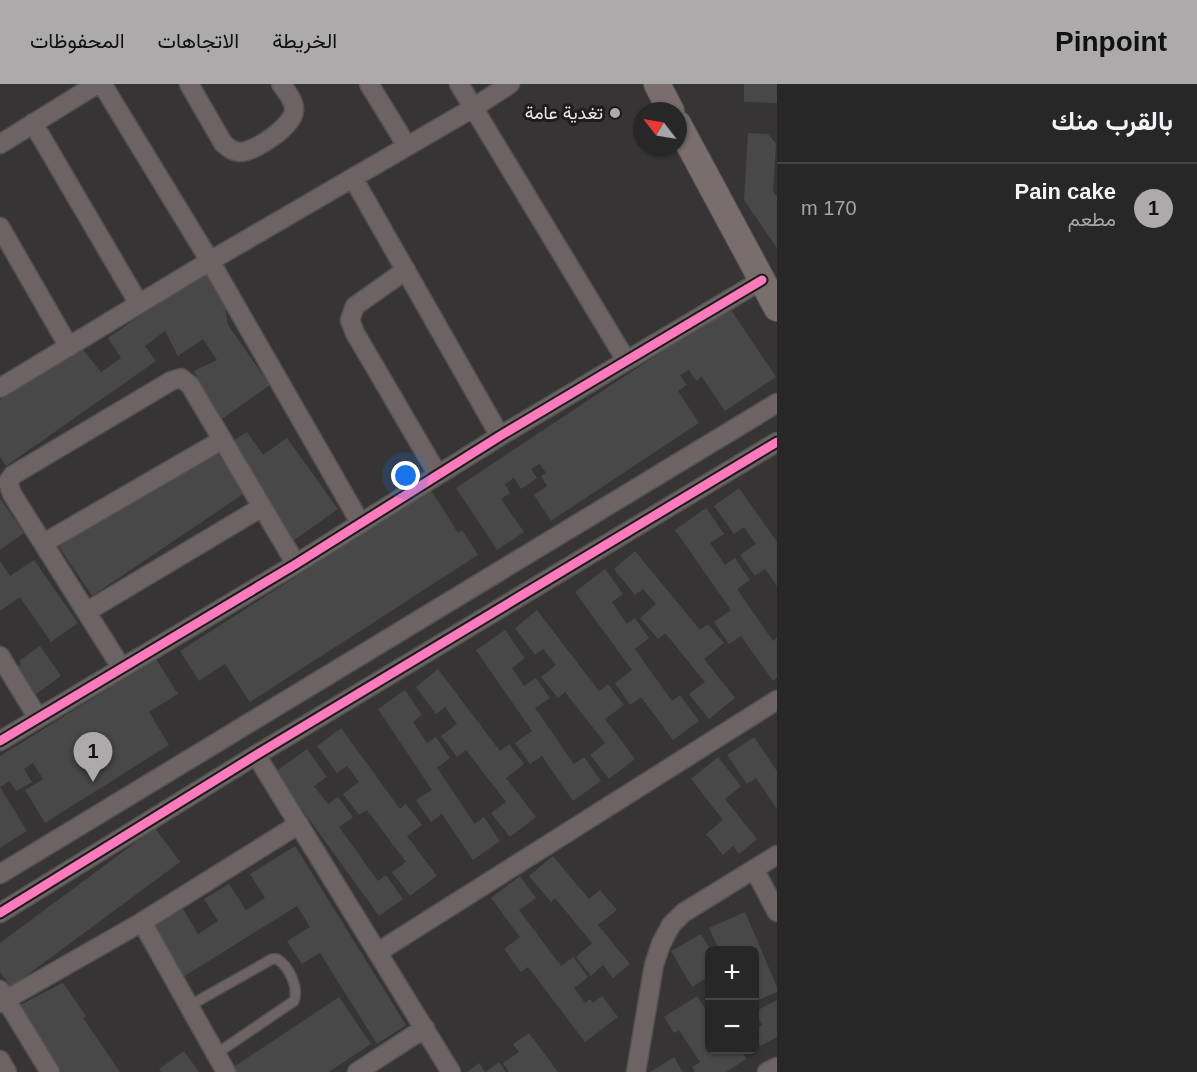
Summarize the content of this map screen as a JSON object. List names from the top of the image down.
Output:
{
  "places": ["تغدية عامة"],
  "north": "top left",
  "page": {
    "header": "Pinpoint",
    "nav": ["الخريطة", "الاتجاهات", "المحفوظات"],
    "heading": "بالقرب منك",
    "list": [
      {
        "mark": "1",
        "name": "Pain cake",
        "note": "مطعم",
        "value": "170 m"
      }
    ],
    "pins": "1",
    "map_buttons": ["+", "−"]
  }
}
